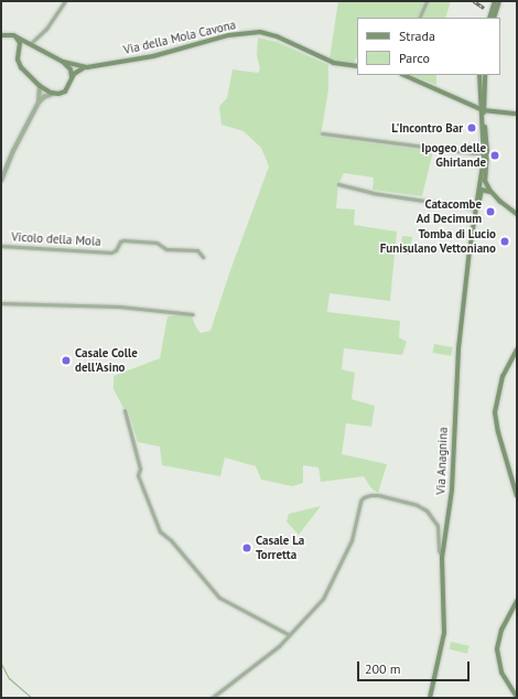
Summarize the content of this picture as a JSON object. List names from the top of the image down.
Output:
{
  "streets": {
    "main road": ["Via della Mola Cavona", "Via Anagnina"],
    "street": ["Vicolo della Mola"]
  },
  "places": [
    "L'Incontro Bar",
    "Ipogeo delle Ghirlande",
    "Catacombe Ad Decimum",
    "Tomba di Lucio Funisulano Vettoniano",
    "Casale Colle dell'Asino",
    "Casale La Torretta"
  ],
  "legend": ["Strada", "Parco"],
  "scale_bar": "200 m"
}
